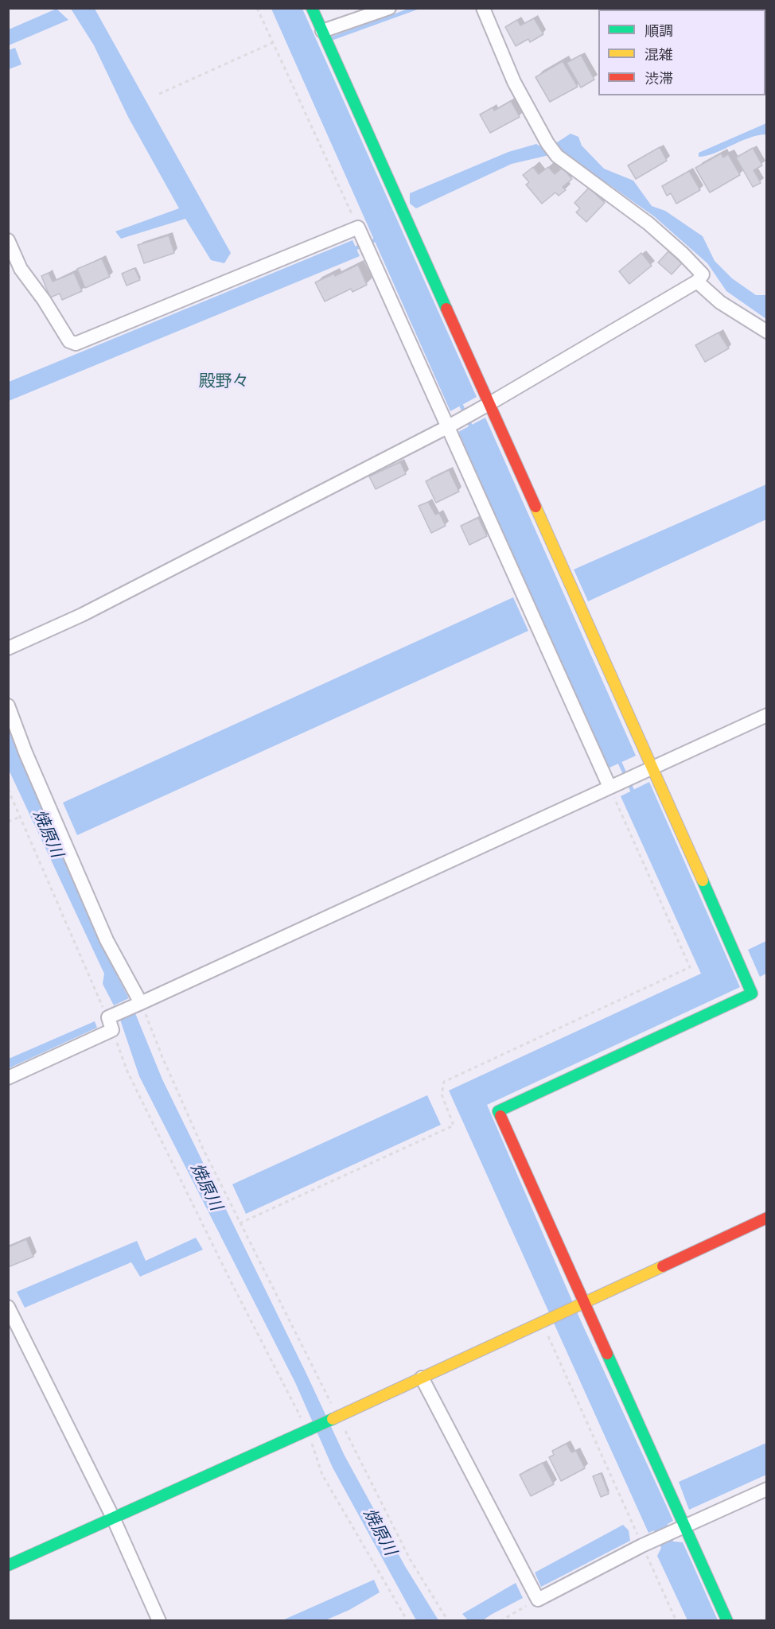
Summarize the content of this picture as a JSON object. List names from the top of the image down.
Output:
{
  "districts": ["殿野々"],
  "water": ["焼原川"],
  "legend": ["順調", "混雑", "渋滞"]
}
